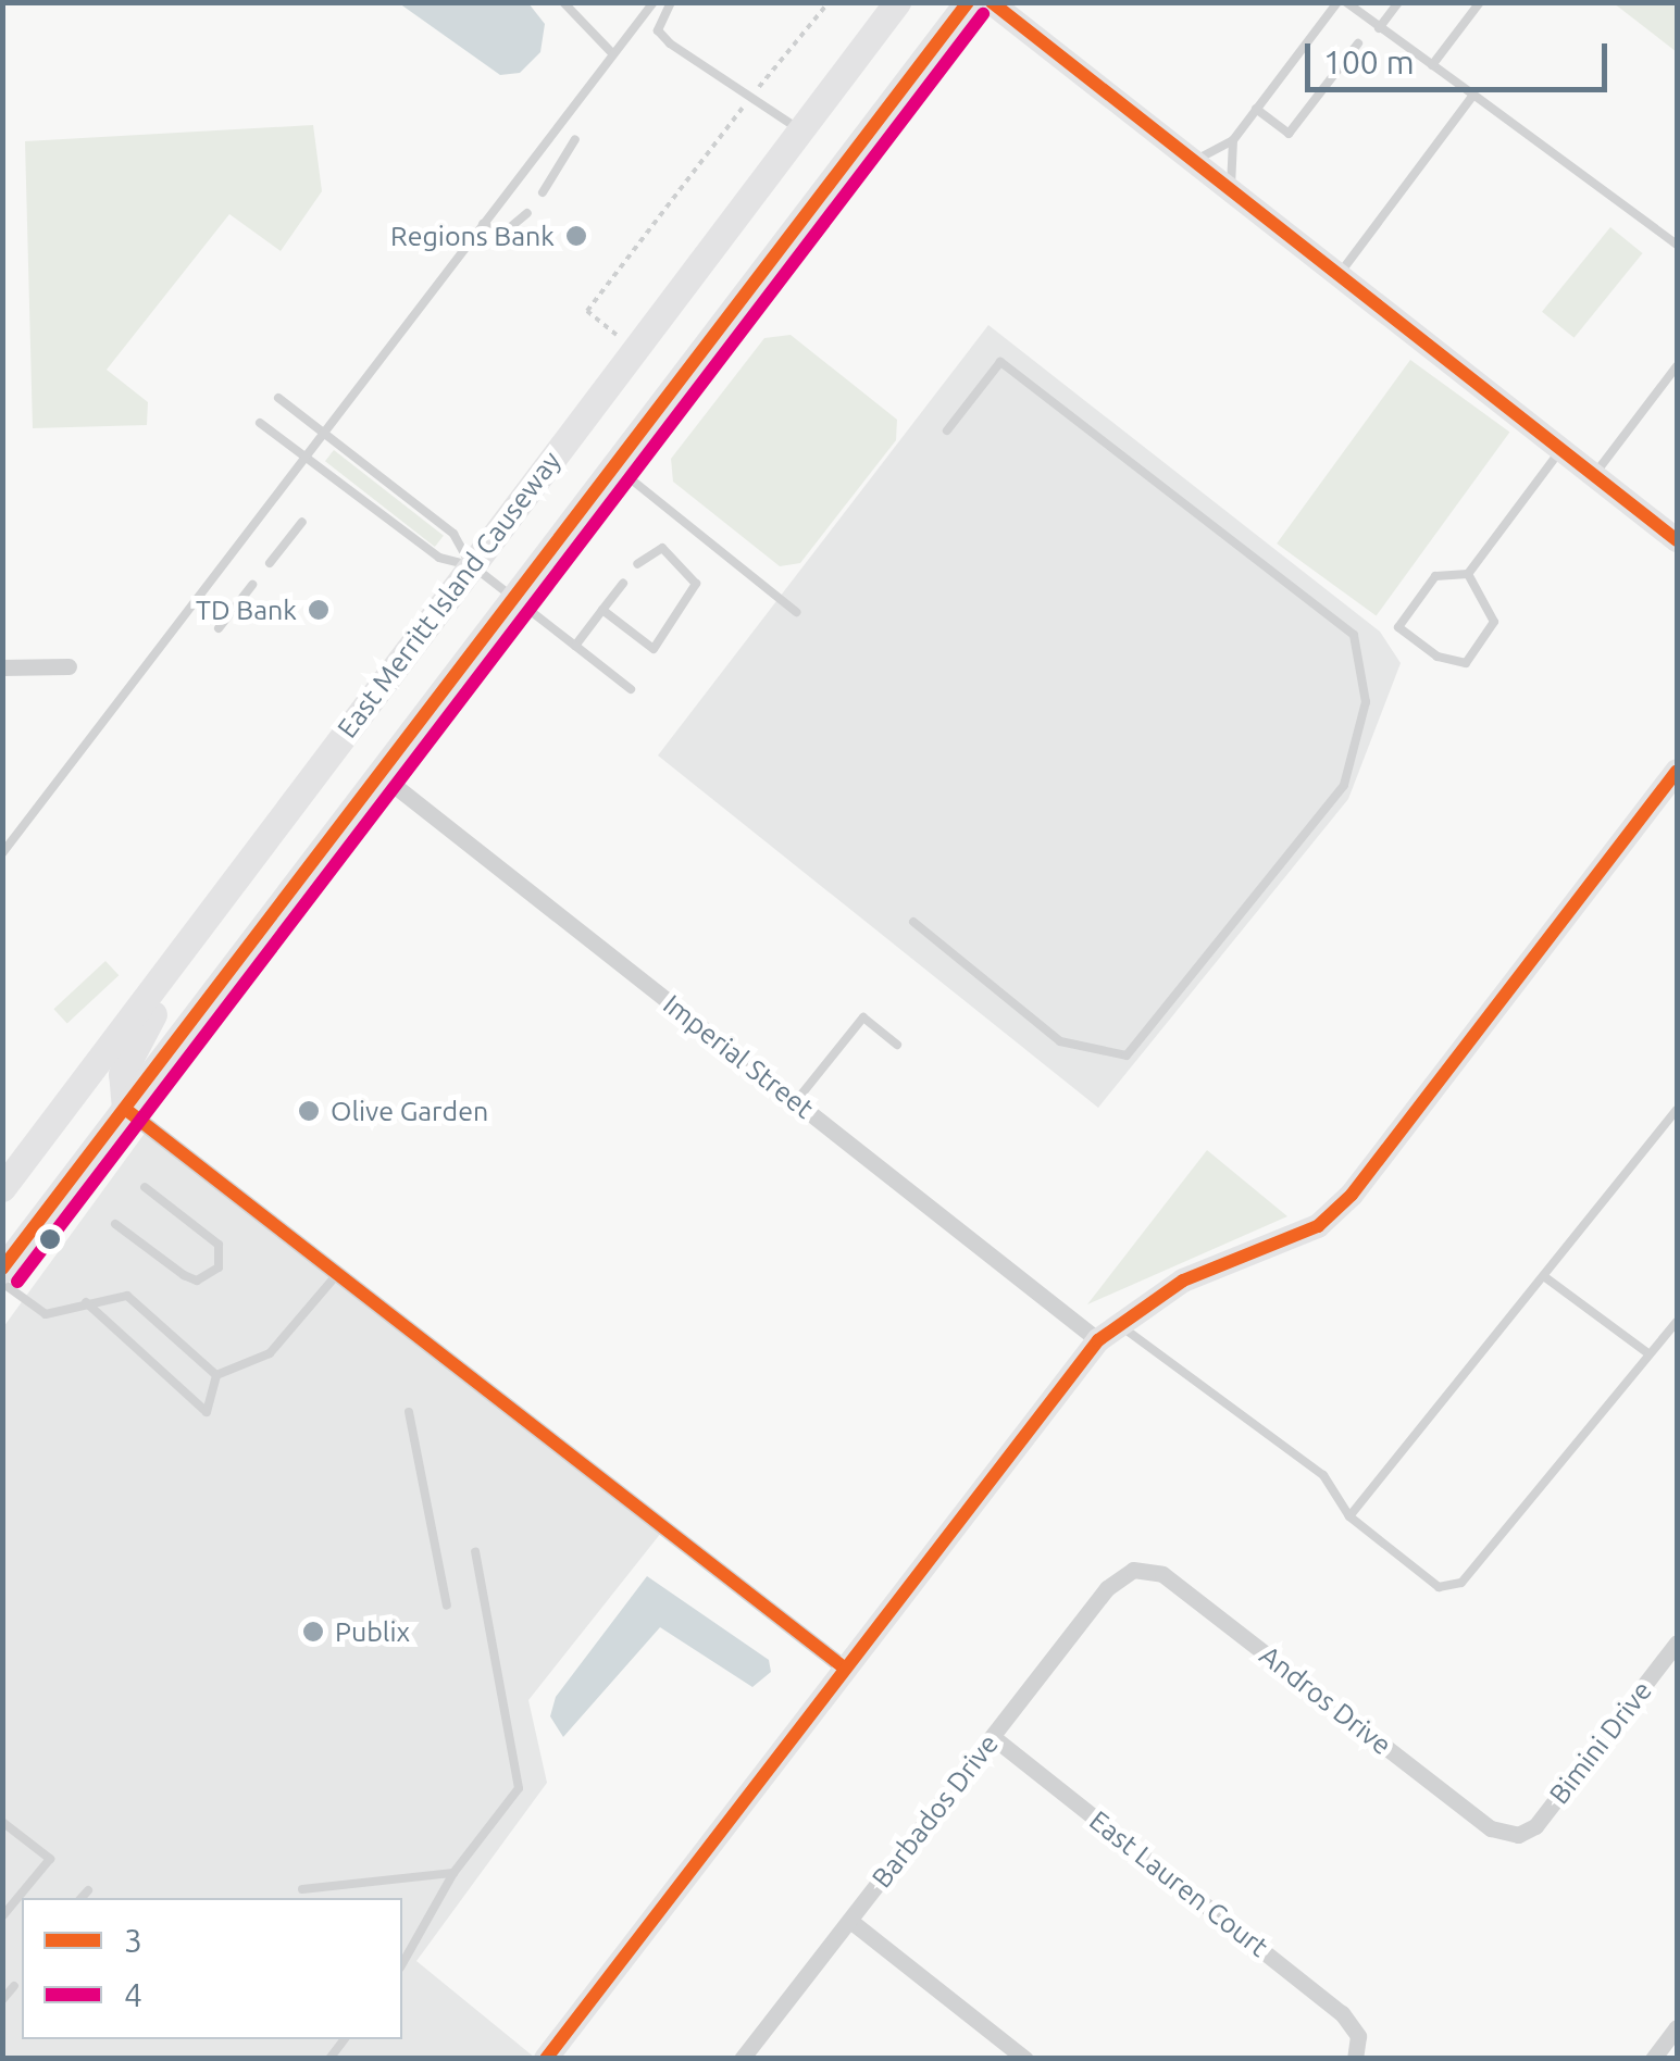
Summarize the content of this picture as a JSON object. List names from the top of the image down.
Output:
{
  "streets": {
    "main road": ["East Merritt Island Causeway"],
    "street": [
      "Imperial Street",
      "Andros Drive",
      "Bimini Drive",
      "Barbados Drive",
      "East Lauren Court"
    ]
  },
  "crossings": [
    ["East Merritt Island Causeway", "Imperial Street"],
    ["Andros Drive", "Bimini Drive"],
    ["Andros Drive", "Barbados Drive"],
    ["Barbados Drive", "East Lauren Court"]
  ],
  "places": [
    "Regions Bank",
    "TD Bank",
    "Olive Garden",
    "Publix"
  ],
  "lines": ["transit line 3", "transit line 4"],
  "legend": ["3", "4"],
  "scale_bar": "100 m"
}
